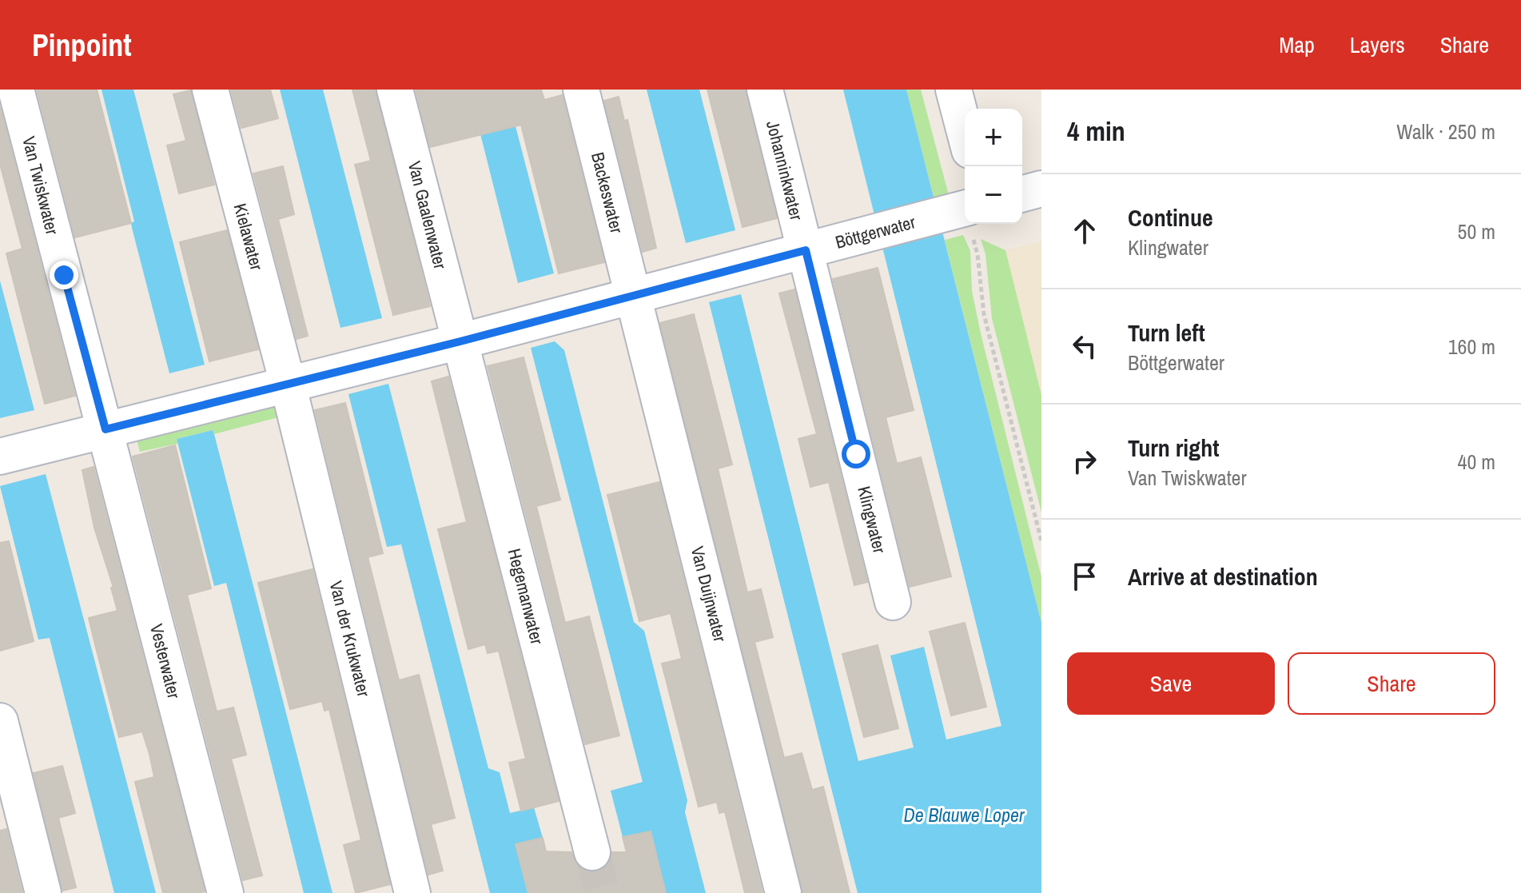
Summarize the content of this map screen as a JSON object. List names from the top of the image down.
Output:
{
  "streets": {
    "street": [
      "Johanninkwater",
      "Van Twiskwater",
      "Backeswater",
      "Van Gaalenwater",
      "Böttgerwater",
      "Kielawater",
      "Klingwater",
      "Van Duijnwater",
      "Hegemanwater",
      "Van der Krukwater",
      "Vesterwater"
    ]
  },
  "crossings": [
    ["Johanninkwater", "Böttgerwater"],
    ["Johanninkwater", "Klingwater"],
    ["Van Twiskwater", "Böttgerwater"],
    ["Van Twiskwater", "Vesterwater"],
    ["Backeswater", "Böttgerwater"],
    ["Backeswater", "Van Duijnwater"],
    ["Van Gaalenwater", "Böttgerwater"],
    ["Van Gaalenwater", "Hegemanwater"],
    ["Böttgerwater", "Kielawater"],
    ["Böttgerwater", "Klingwater"],
    ["Böttgerwater", "Van Duijnwater"],
    ["Böttgerwater", "Hegemanwater"],
    ["Böttgerwater", "Van der Krukwater"],
    ["Böttgerwater", "Vesterwater"],
    ["Kielawater", "Van der Krukwater"]
  ],
  "water": ["De Blauwe Loper"],
  "page": {
    "header": "Pinpoint",
    "nav": ["Map", "Layers", "Share"],
    "heading": ["4 min", "Walk · 250 m"],
    "map_buttons": ["+", "−"],
    "list": [
      ["Continue", "Klingwater", "50 m"],
      ["Turn left", "Böttgerwater", "160 m"],
      ["Turn right", "Van Twiskwater", "40 m"],
      "Arrive at destination"
    ],
    "buttons": ["Save", "Share"]
  }
}
